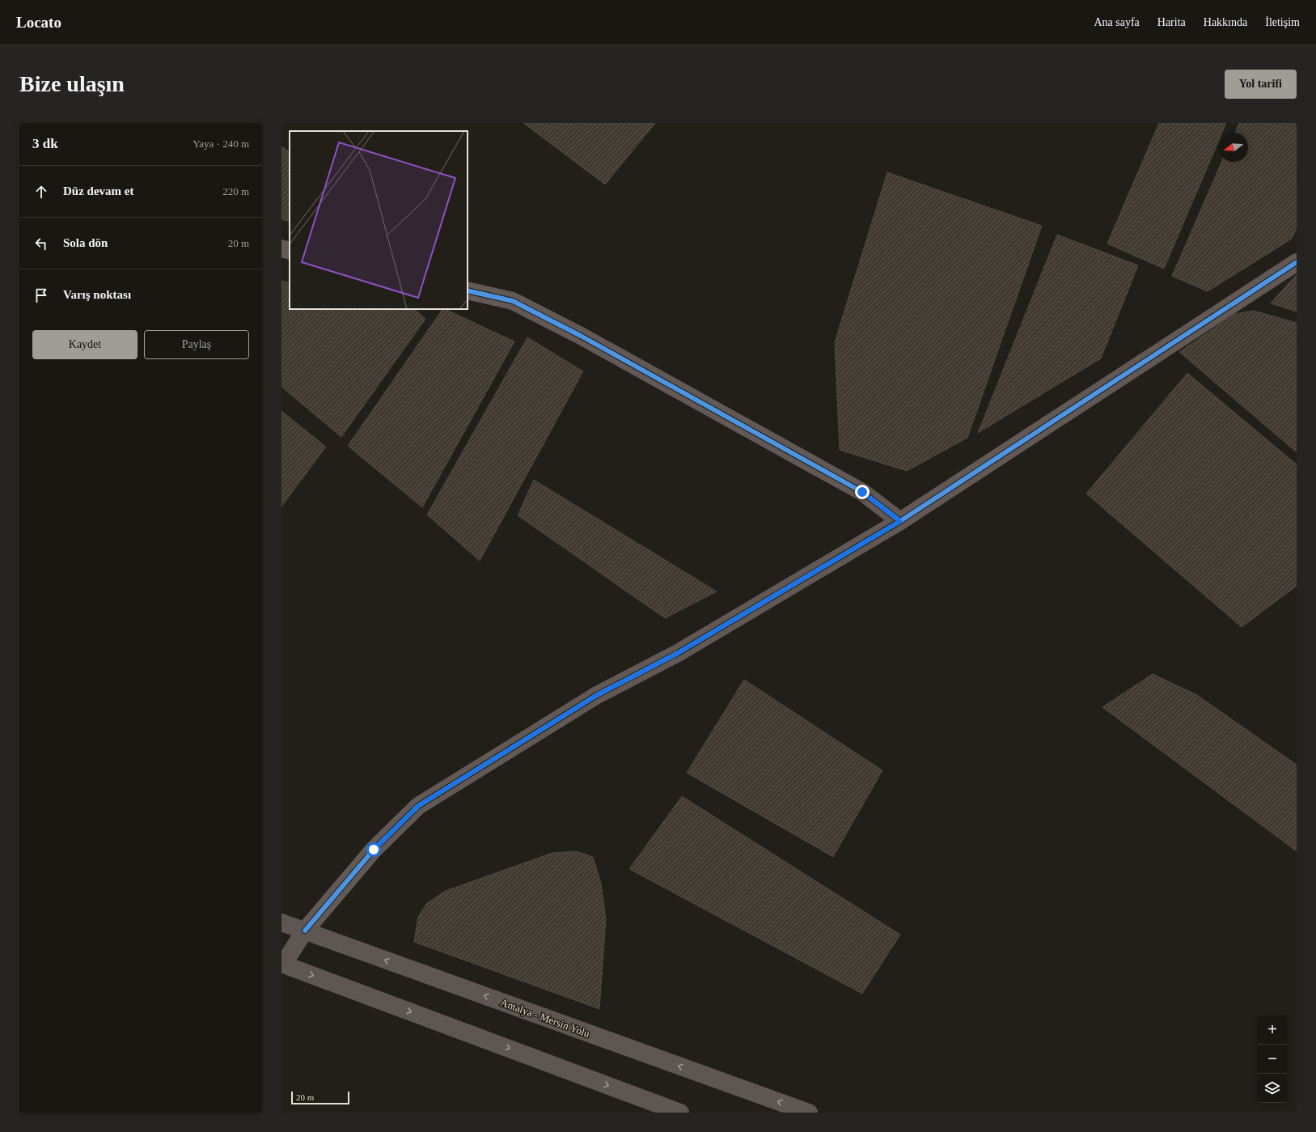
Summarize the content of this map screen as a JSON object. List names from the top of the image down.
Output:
{
  "streets": {
    "highway": ["Antalya - Mersin Yolu"]
  },
  "scale_bar": "20 m",
  "north": "left",
  "page": {
    "header": "Locato",
    "nav": [
      "Ana sayfa",
      "Harita",
      "Hakkında",
      "İletişim"
    ],
    "buttons": [
      "Yol tarifi",
      ["Kaydet", "Paylaş"]
    ],
    "title": "Bize ulaşın",
    "heading": ["3 dk", "Yaya · 240 m"],
    "list": [
      ["Düz devam et", "220 m"],
      ["Sola dön", "20 m"],
      "Varış noktası"
    ],
    "map_buttons": ["+", "−"],
    "scale": "20 m"
  }
}
